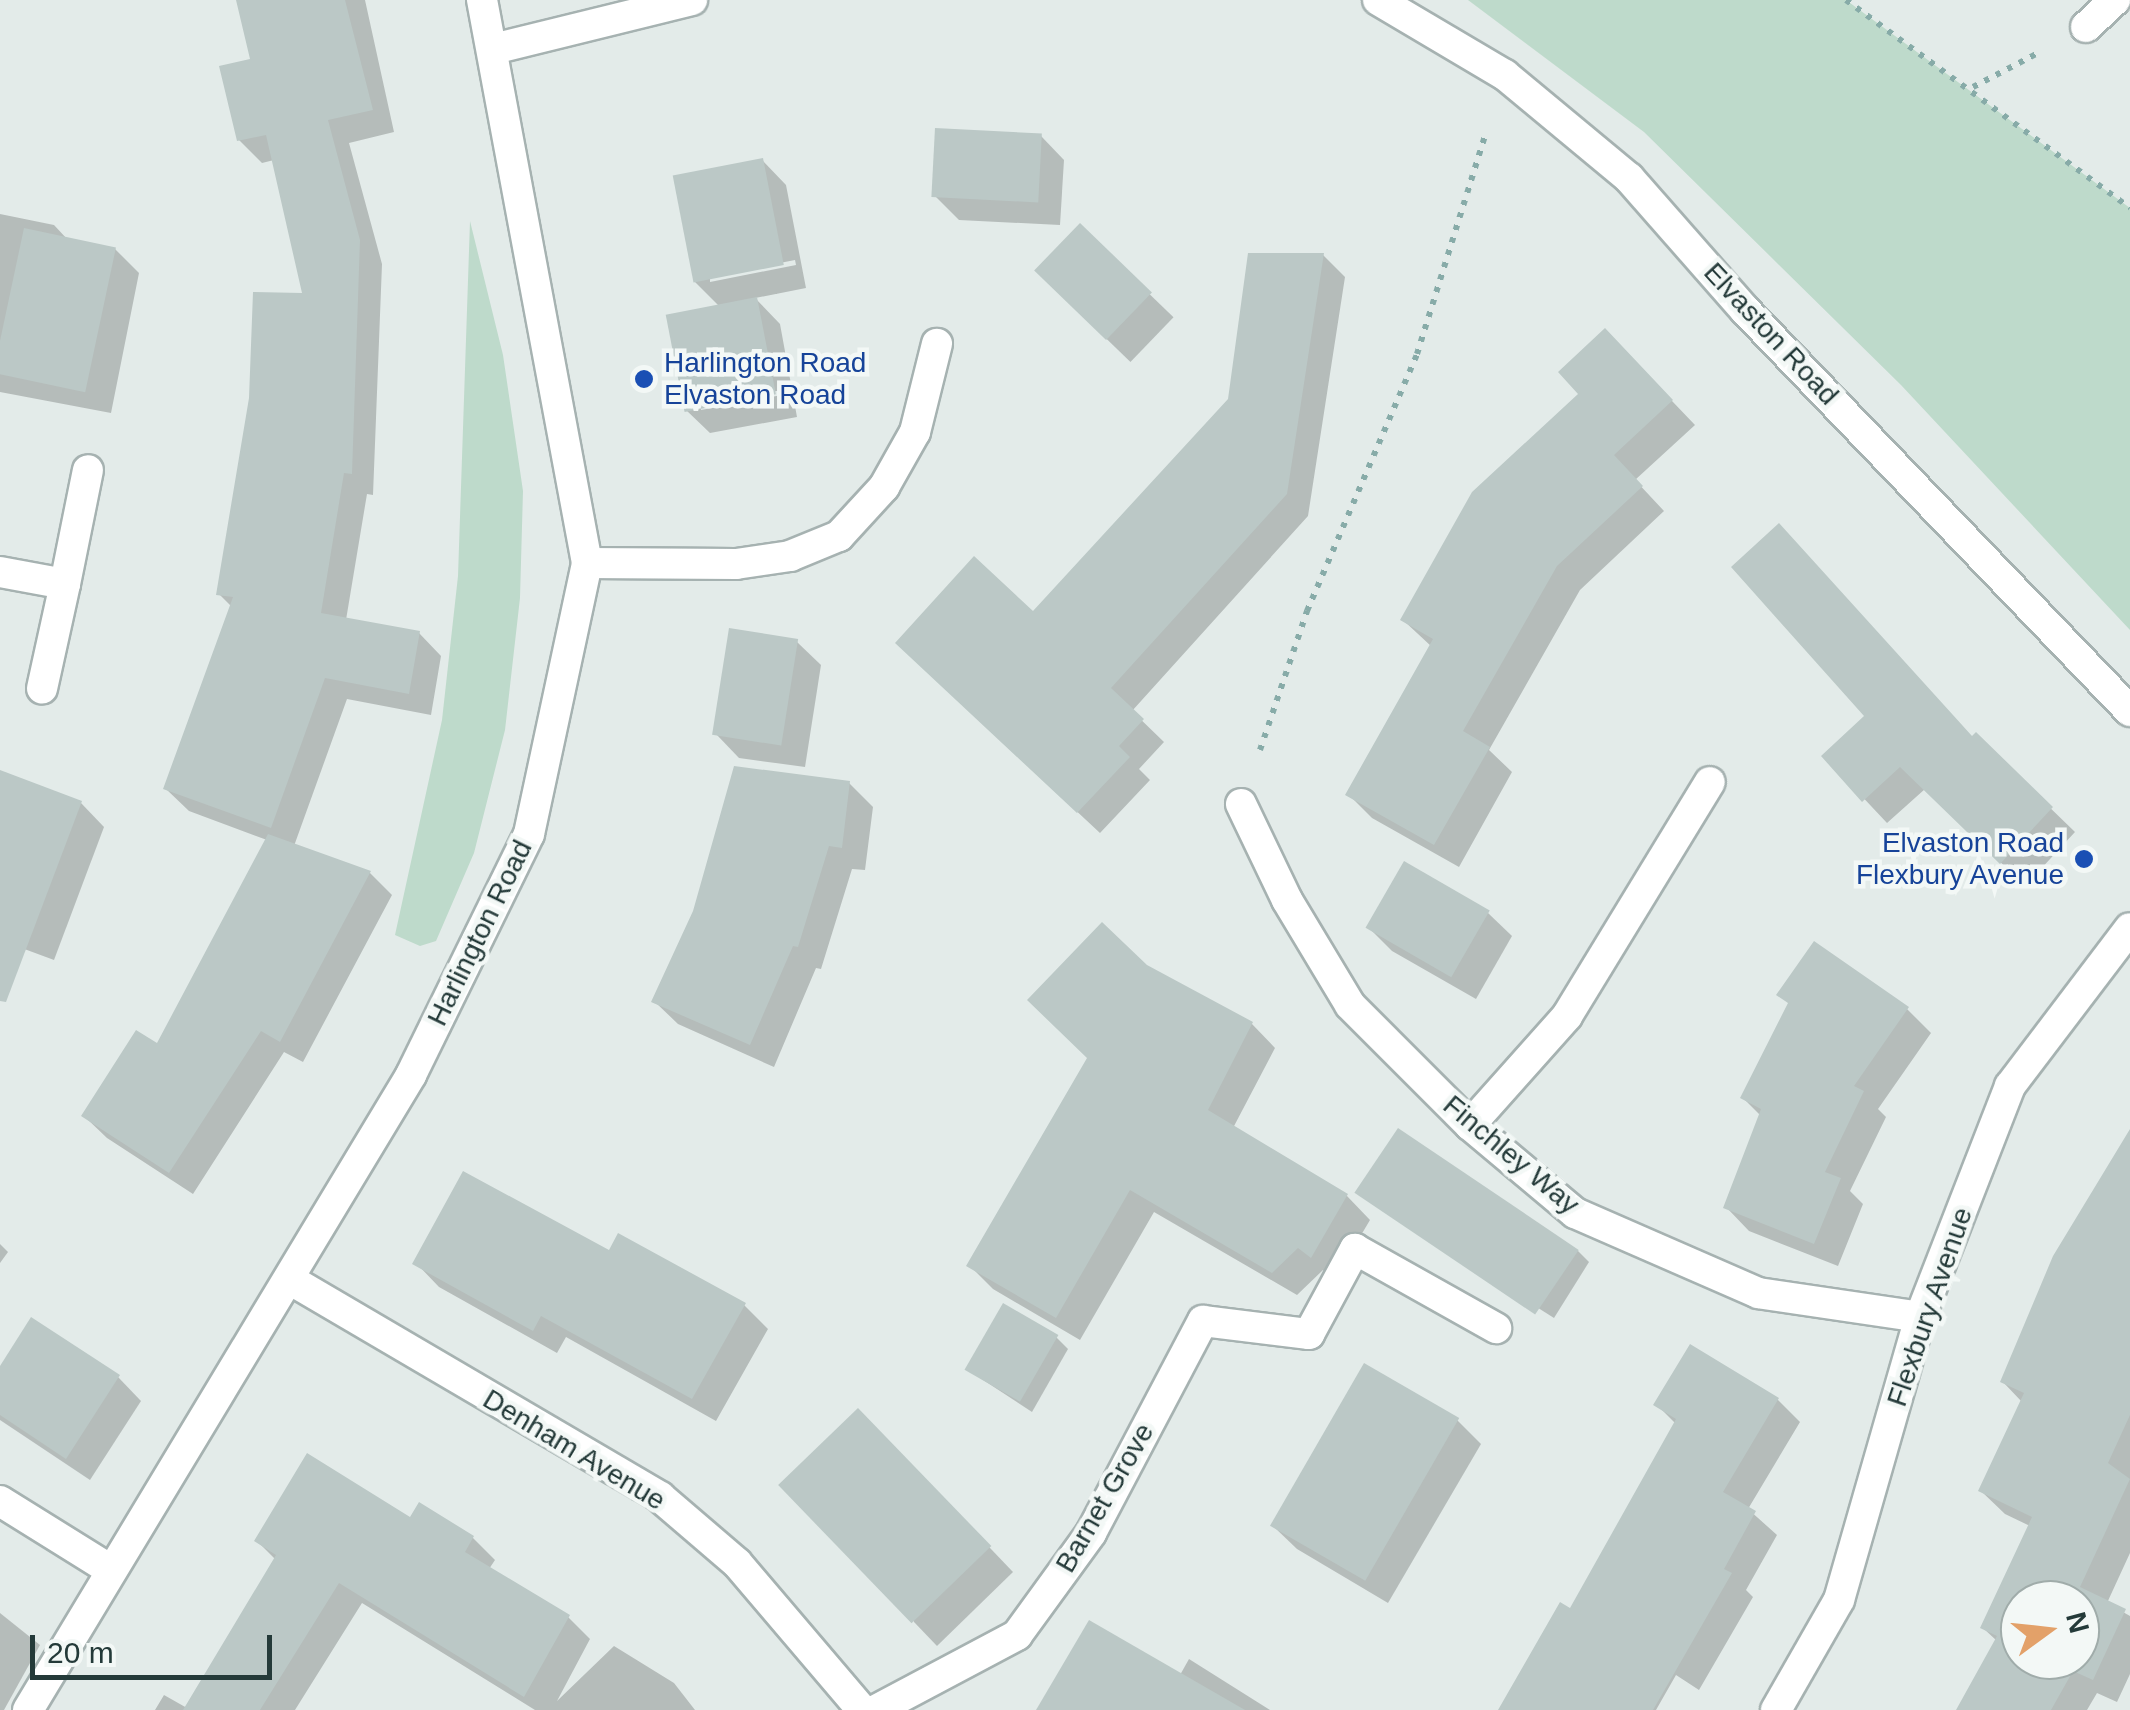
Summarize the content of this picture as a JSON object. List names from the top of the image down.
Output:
{
  "streets": {
    "street": [
      "Elvaston Road",
      "Harlington Road",
      "Finchley Way",
      "Flexbury Avenue",
      "Denham Avenue",
      "Barnet Grove"
    ]
  },
  "crossings": [
    ["Harlington Road", "Denham Avenue"],
    ["Finchley Way", "Flexbury Avenue"]
  ],
  "places": ["Harlington Road Elvaston Road", "Elvaston Road Flexbury Avenue"],
  "scale_bar": "20 m",
  "north": "right"
}
